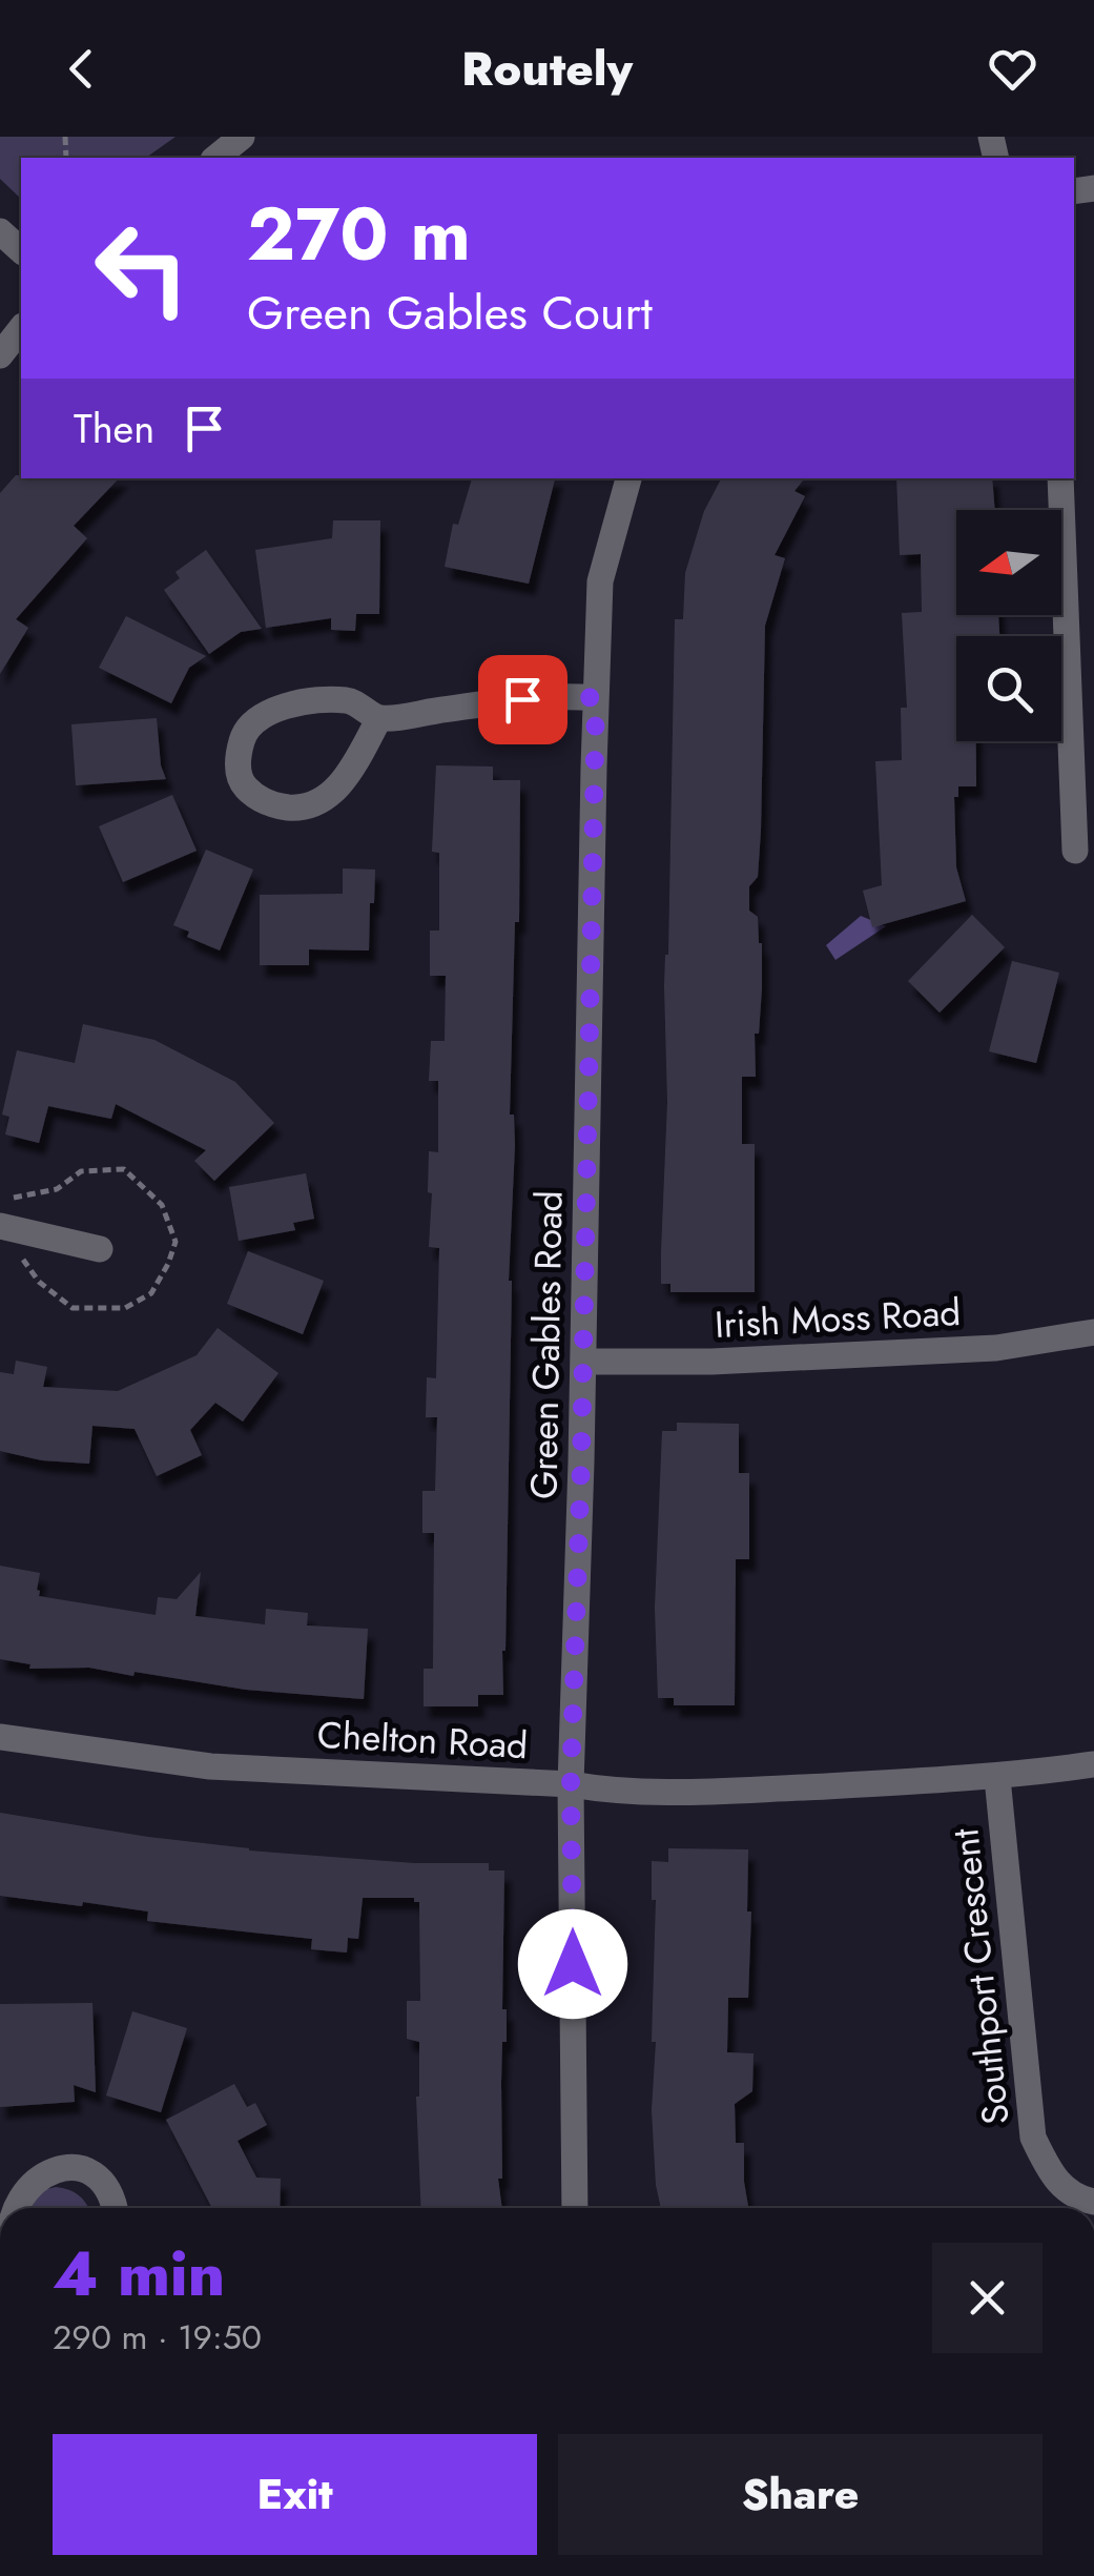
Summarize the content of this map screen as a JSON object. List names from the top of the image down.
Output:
{
  "streets": {
    "street": [
      "Irish Moss Road",
      "Green Gables Road",
      "Chelton Road",
      "Southport Crescent"
    ]
  },
  "crossings": [
    ["Irish Moss Road", "Green Gables Road"],
    ["Green Gables Road", "Chelton Road"],
    ["Chelton Road", "Southport Crescent"]
  ],
  "north": "left",
  "page": {
    "header": "Routely",
    "turn": ["270 m", "Green Gables Court"],
    "then": "Then",
    "heading": ["4 min", "290 m · 19:50"],
    "buttons": ["Exit", "Share"]
  }
}
